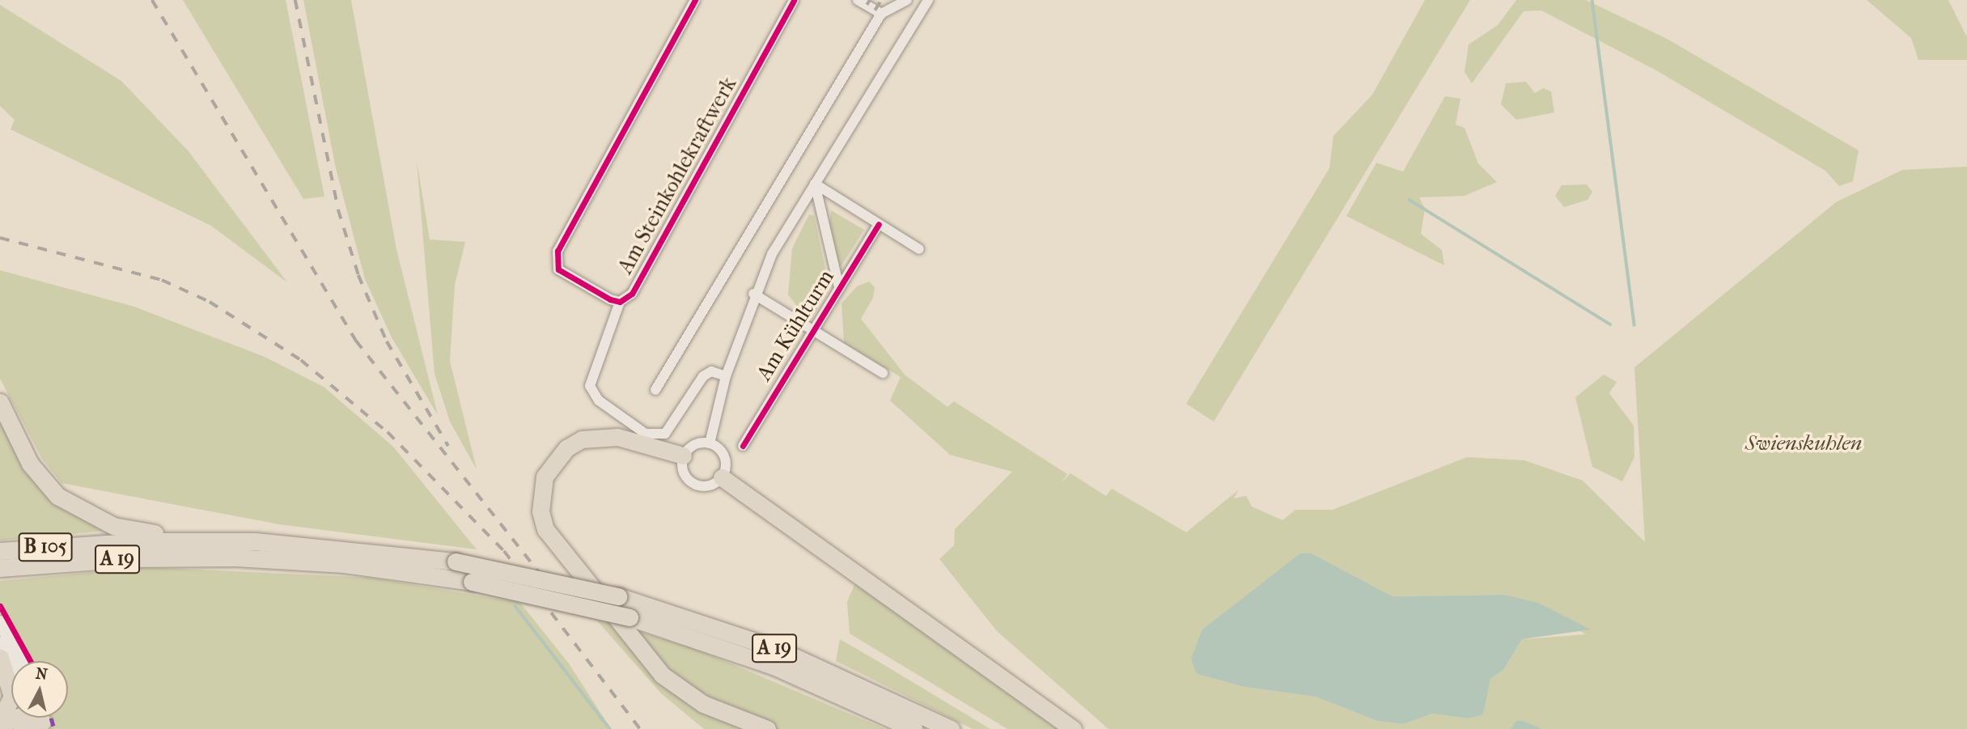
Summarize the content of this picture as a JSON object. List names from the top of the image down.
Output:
{
  "streets": {
    "highway": ["B 105", "A 19"],
    "street": ["Am Steinkohlekraftwerk", "Am Kühlturm"]
  },
  "crossings": [
    ["B 105", "A 19"]
  ],
  "parks": ["Swienskuhlen"],
  "north": "top"
}
